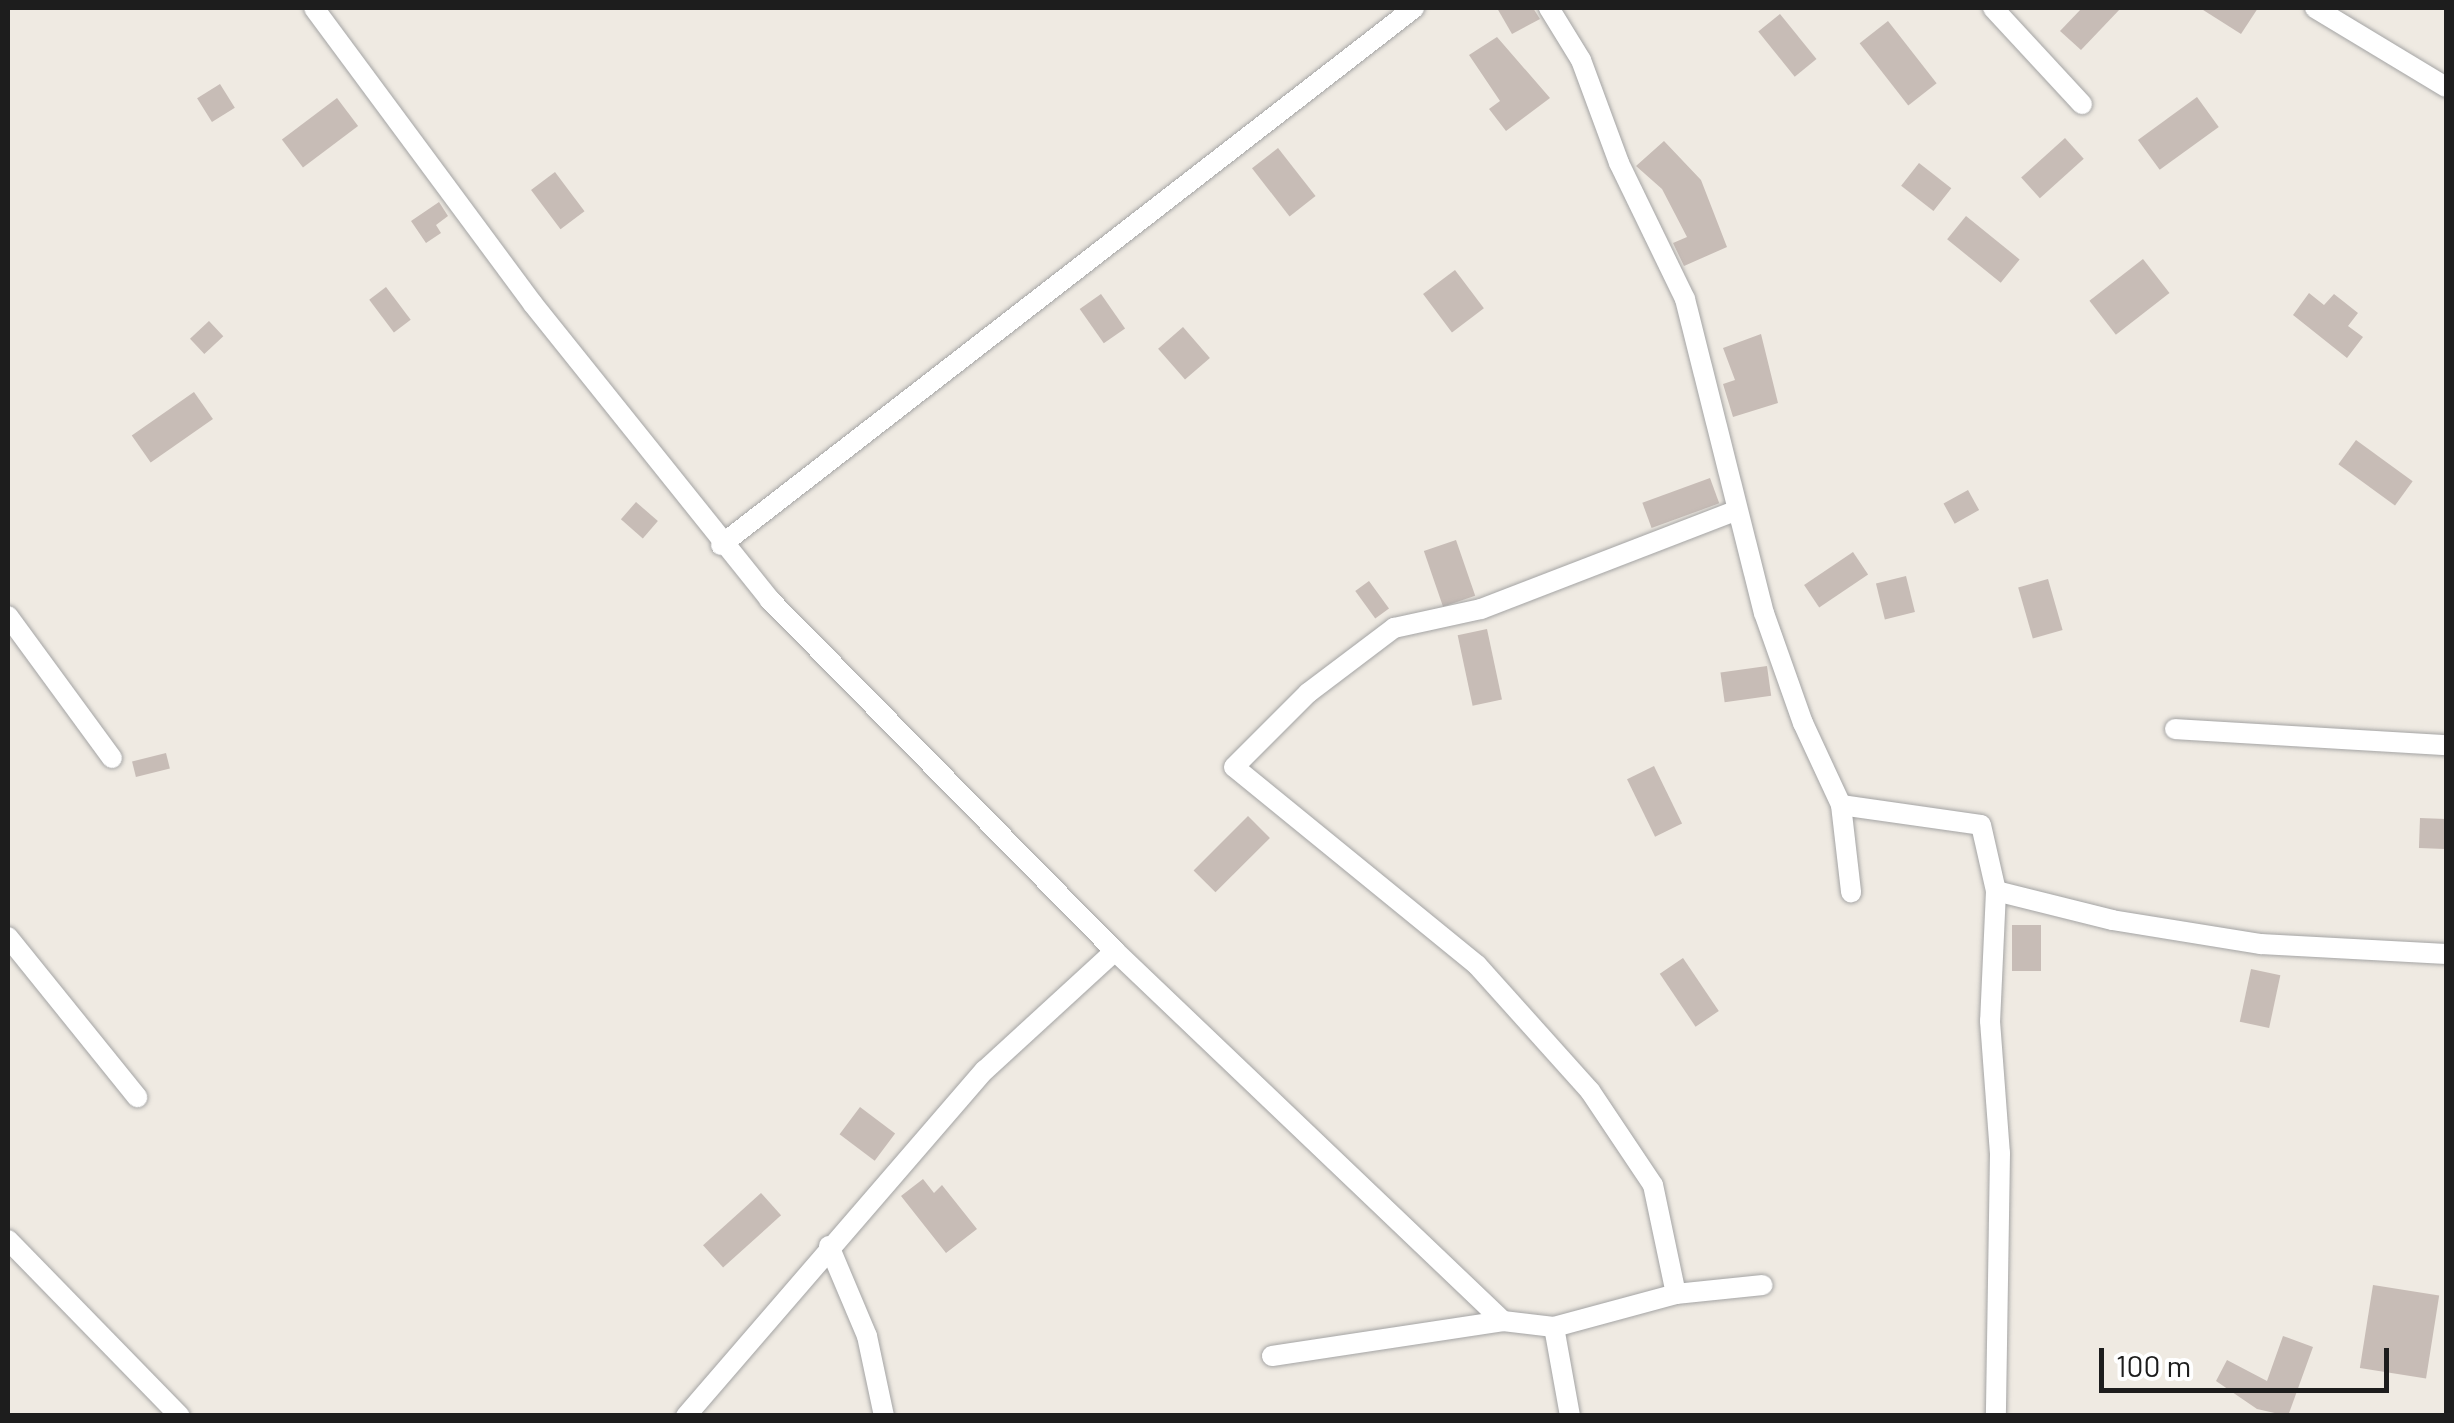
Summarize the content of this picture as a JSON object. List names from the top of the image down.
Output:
{
  "scale_bar": "100 m"
}
